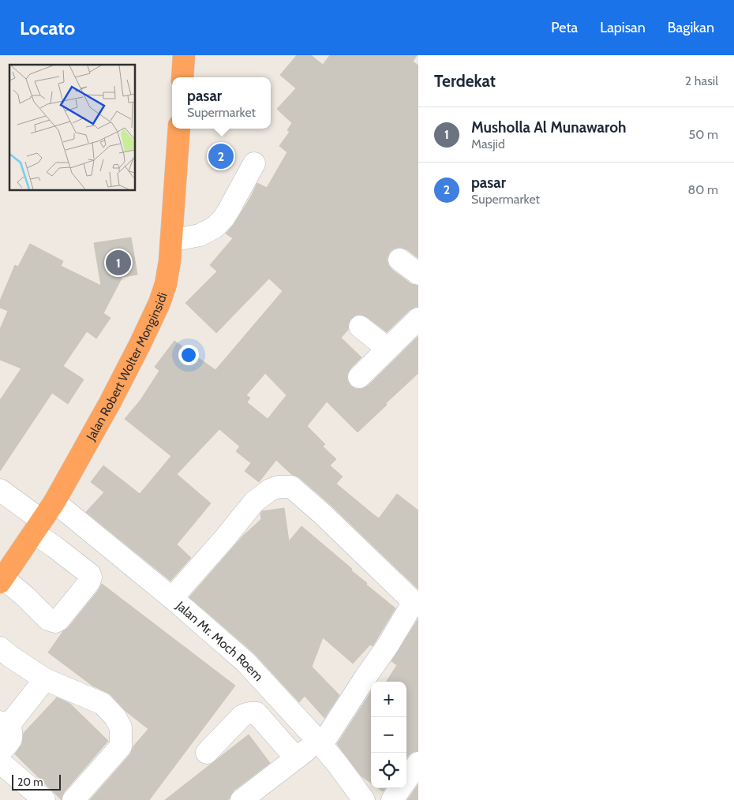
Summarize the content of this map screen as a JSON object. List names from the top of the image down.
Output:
{
  "streets": {
    "highway": ["Jalan Robert Wolter Monginsidi"],
    "street": ["Jalan Mr. Moch Roem"]
  },
  "crossings": [
    ["Jalan Robert Wolter Monginsidi", "Jalan Mr. Moch Roem"]
  ],
  "scale_bar": "20 m",
  "page": {
    "header": "Locato",
    "nav": ["Peta", "Lapisan", "Bagikan"],
    "heading": ["Terdekat", "2 hasil"],
    "popup": ["pasar", "Supermarket"],
    "list": [
      {
        "mark": "1",
        "name": "Musholla Al Munawaroh",
        "note": "Masjid",
        "value": "50 m"
      },
      {
        "mark": "2",
        "name": "pasar",
        "note": "Supermarket",
        "value": "80 m"
      }
    ],
    "pins": ["2", "1"],
    "map_buttons": ["+", "−"],
    "scale": "20 m"
  }
}
